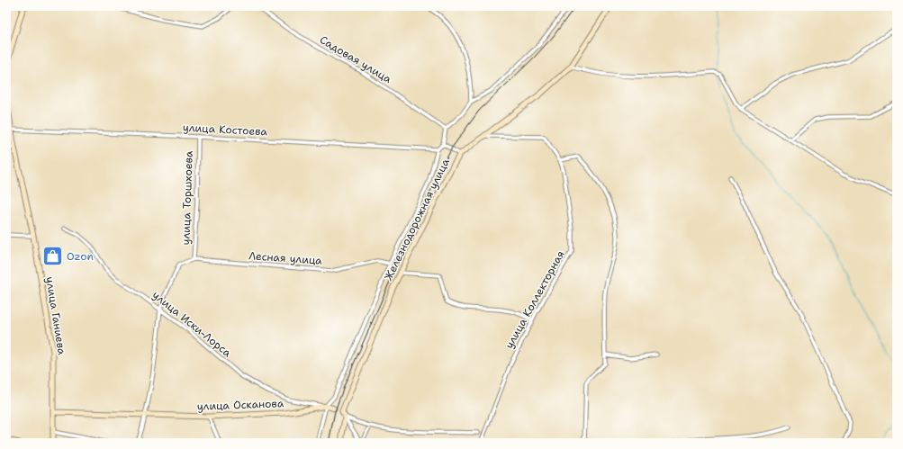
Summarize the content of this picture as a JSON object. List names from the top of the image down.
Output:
{
  "streets": {
    "street": [
      "Садовая улица",
      "улица Костоева",
      "улица Торшхоева",
      "Железнодорожная улица",
      "Лесная улица",
      "улица Коллекторная",
      "улица Ганиева",
      "улица Иски-Лорса",
      "улица Осканова"
    ]
  },
  "crossings": [
    ["улица Костоева", "улица Торшхоева"],
    ["улица Костоева", "улица Ганиева"],
    ["улица Торшхоева", "Лесная улица"],
    ["Железнодорожная улица", "улица Осканова"],
    ["Лесная улица", "улица Иски-Лорса"],
    ["улица Ганиева", "улица Осканова"],
    ["улица Иски-Лорса", "улица Осканова"]
  ],
  "places": {
    "shop": ["Ozon"]
  }
}
